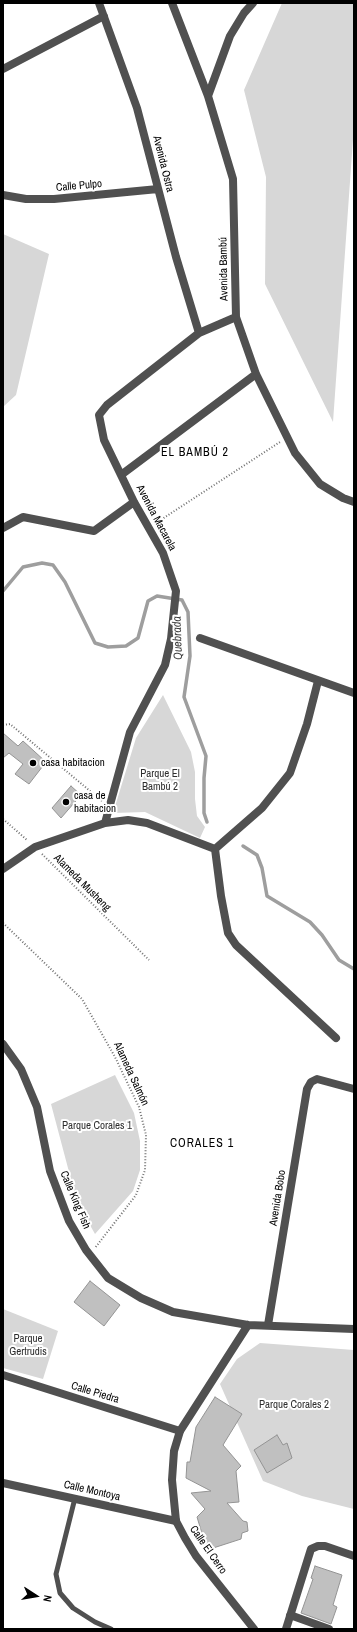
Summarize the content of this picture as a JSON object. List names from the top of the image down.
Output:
{
  "streets": {
    "street": [
      "Avenida Ostra",
      "Calle Pulpo",
      "Avenida Bambú",
      "Avenida Macarela",
      "Avenida Bobo",
      "Calle King Fish",
      "Calle Piedra",
      "Calle Montoya",
      "Calle El Cerro"
    ],
    "path": ["Alameda Musheng", "Alameda Salmón"]
  },
  "crossings": [
    ["Avenida Ostra", "Calle Pulpo"],
    ["Avenida Ostra", "Avenida Macarela"],
    ["Avenida Bambú", "Avenida Macarela"],
    ["Alameda Salmón", "Calle King Fish"],
    ["Avenida Bobo", "Calle King Fish"],
    ["Calle King Fish", "Calle El Cerro"],
    ["Calle Piedra", "Calle El Cerro"],
    ["Calle Montoya", "Calle El Cerro"]
  ],
  "districts": ["EL BAMBÚ 2", "CORALES 1"],
  "water": ["Quebrada"],
  "parks": [
    "Parque El Bambú 2",
    "Parque Corales 1",
    "Parque Gertrudis",
    "Parque Corales 2"
  ],
  "places": ["casa habitacion", "casa de habitacion"],
  "north": "right"
}
